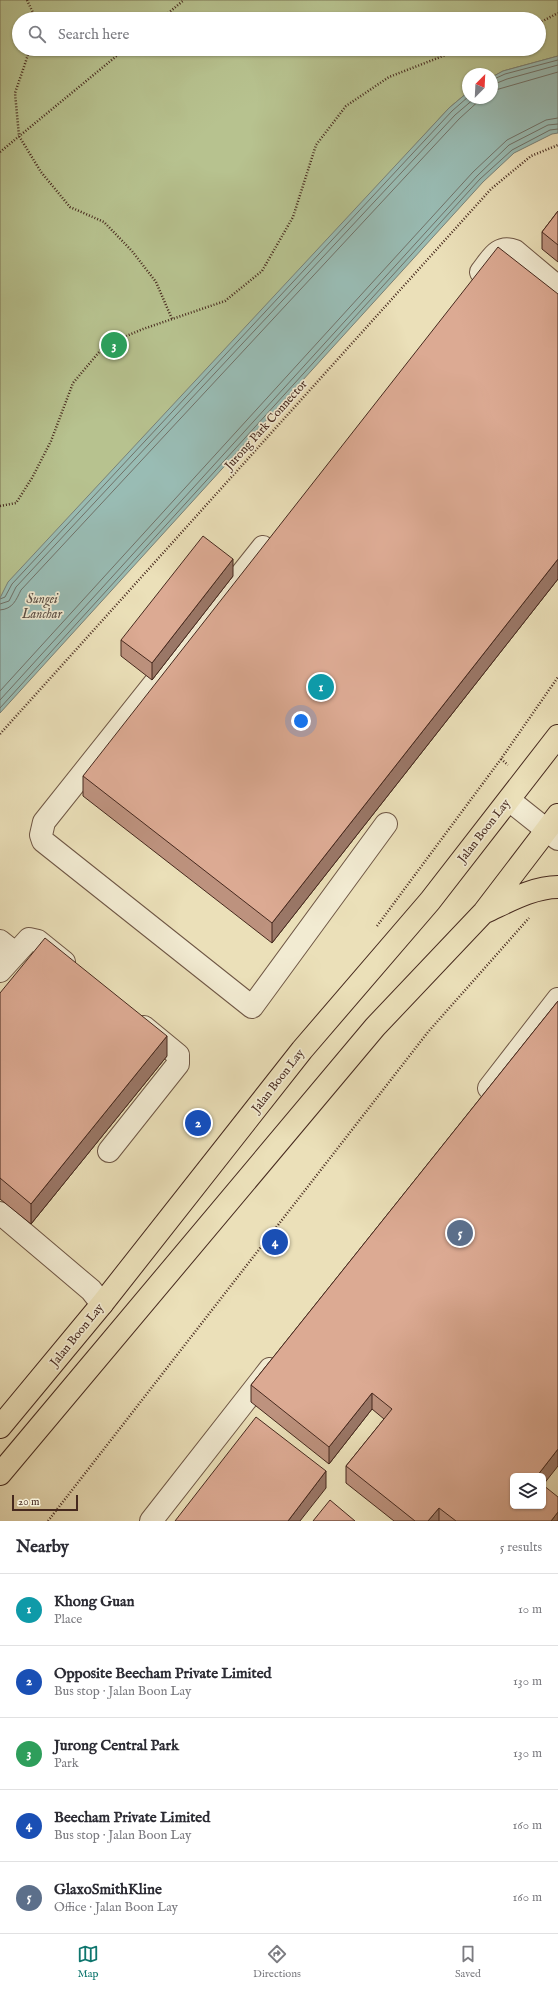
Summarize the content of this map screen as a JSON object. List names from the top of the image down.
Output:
{
  "streets": {
    "main road": ["Jalan Boon Lay"],
    "path": ["Jurong Park Connector"]
  },
  "water": ["Sungei Lanchar"],
  "scale_bar": "20 m",
  "north": "top right",
  "page": {
    "search": "Search here",
    "pins": [
      "3",
      "1",
      "2",
      "5",
      "4"
    ],
    "scale": "20 m",
    "heading": ["Nearby", "5 results"],
    "list": [
      {
        "mark": "1",
        "name": "Khong Guan",
        "note": "Place",
        "value": "10 m"
      },
      {
        "mark": "2",
        "name": "Opposite Beecham Private Limited",
        "note": "Bus stop · Jalan Boon Lay",
        "value": "130 m"
      },
      {
        "mark": "3",
        "name": "Jurong Central Park",
        "note": "Park",
        "value": "130 m"
      },
      {
        "mark": "4",
        "name": "Beecham Private Limited",
        "note": "Bus stop · Jalan Boon Lay",
        "value": "160 m"
      },
      {
        "mark": "5",
        "name": "GlaxoSmithKline",
        "note": "Office · Jalan Boon Lay",
        "value": "160 m"
      }
    ],
    "nav": ["Map", "Directions", "Saved"]
  }
}
